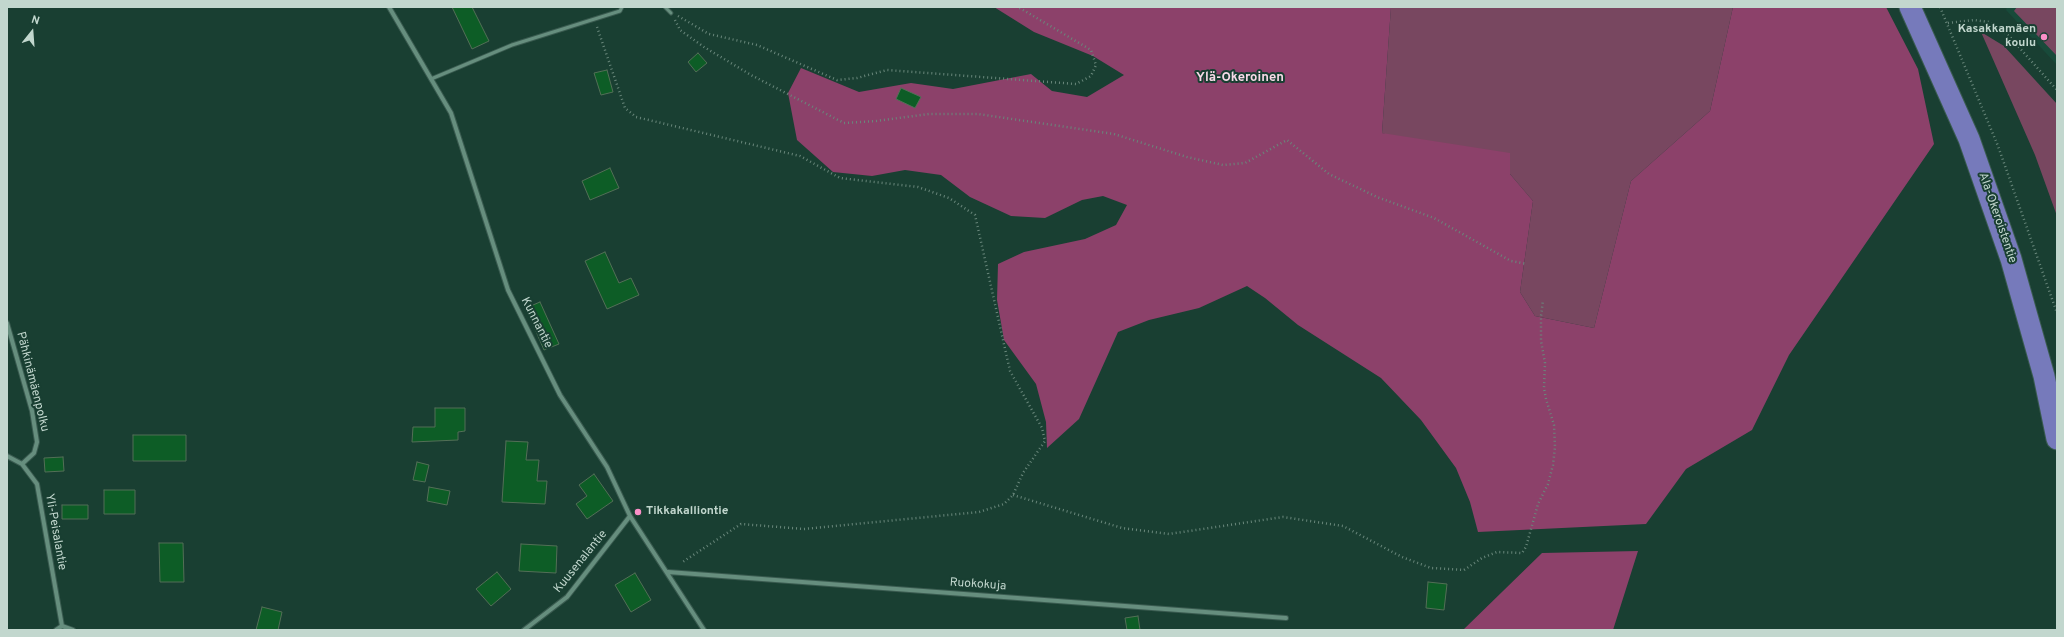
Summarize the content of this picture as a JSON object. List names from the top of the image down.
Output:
{
  "streets": {
    "main road": ["Ala-Okeroistentie"],
    "street": [
      "Kunnantie",
      "Pähkinämäenpolku",
      "Yli-Peisalantie",
      "Kuusenalantie",
      "Ruokokuja"
    ]
  },
  "crossings": [
    ["Kunnantie", "Kuusenalantie"],
    ["Kunnantie", "Ruokokuja"],
    ["Pähkinämäenpolku", "Yli-Peisalantie"]
  ],
  "districts": ["Ylä-Okeroinen"],
  "places": ["Kasakkamäen koulu", "Tikkakalliontie"],
  "north": "top"
}
